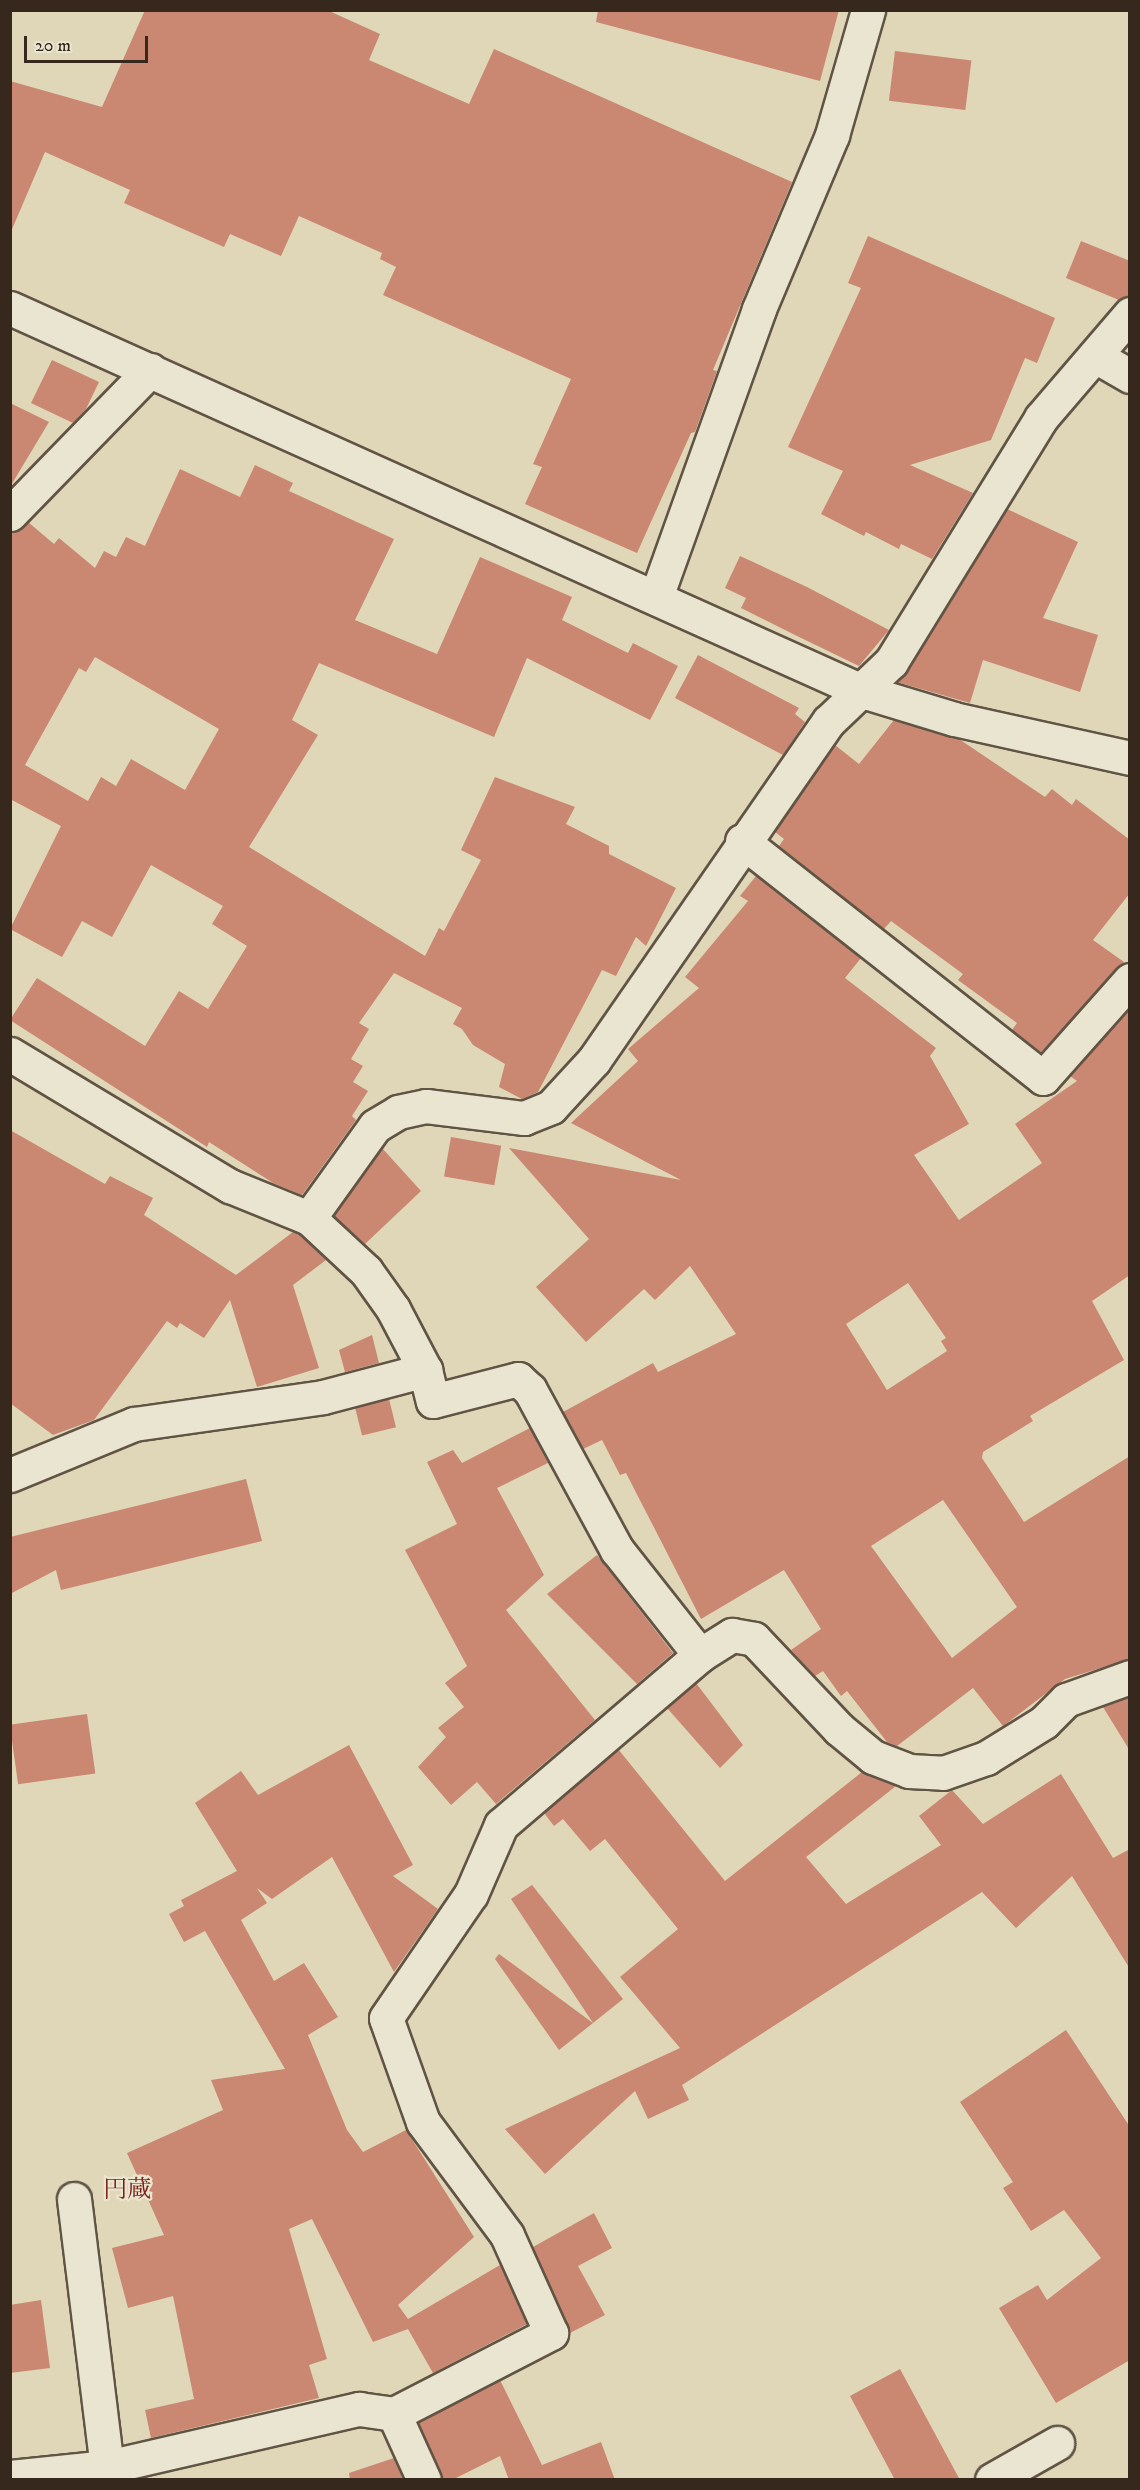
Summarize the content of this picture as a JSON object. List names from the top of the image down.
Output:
{
  "districts": ["円蔵"],
  "scale_bar": "20 m"
}
